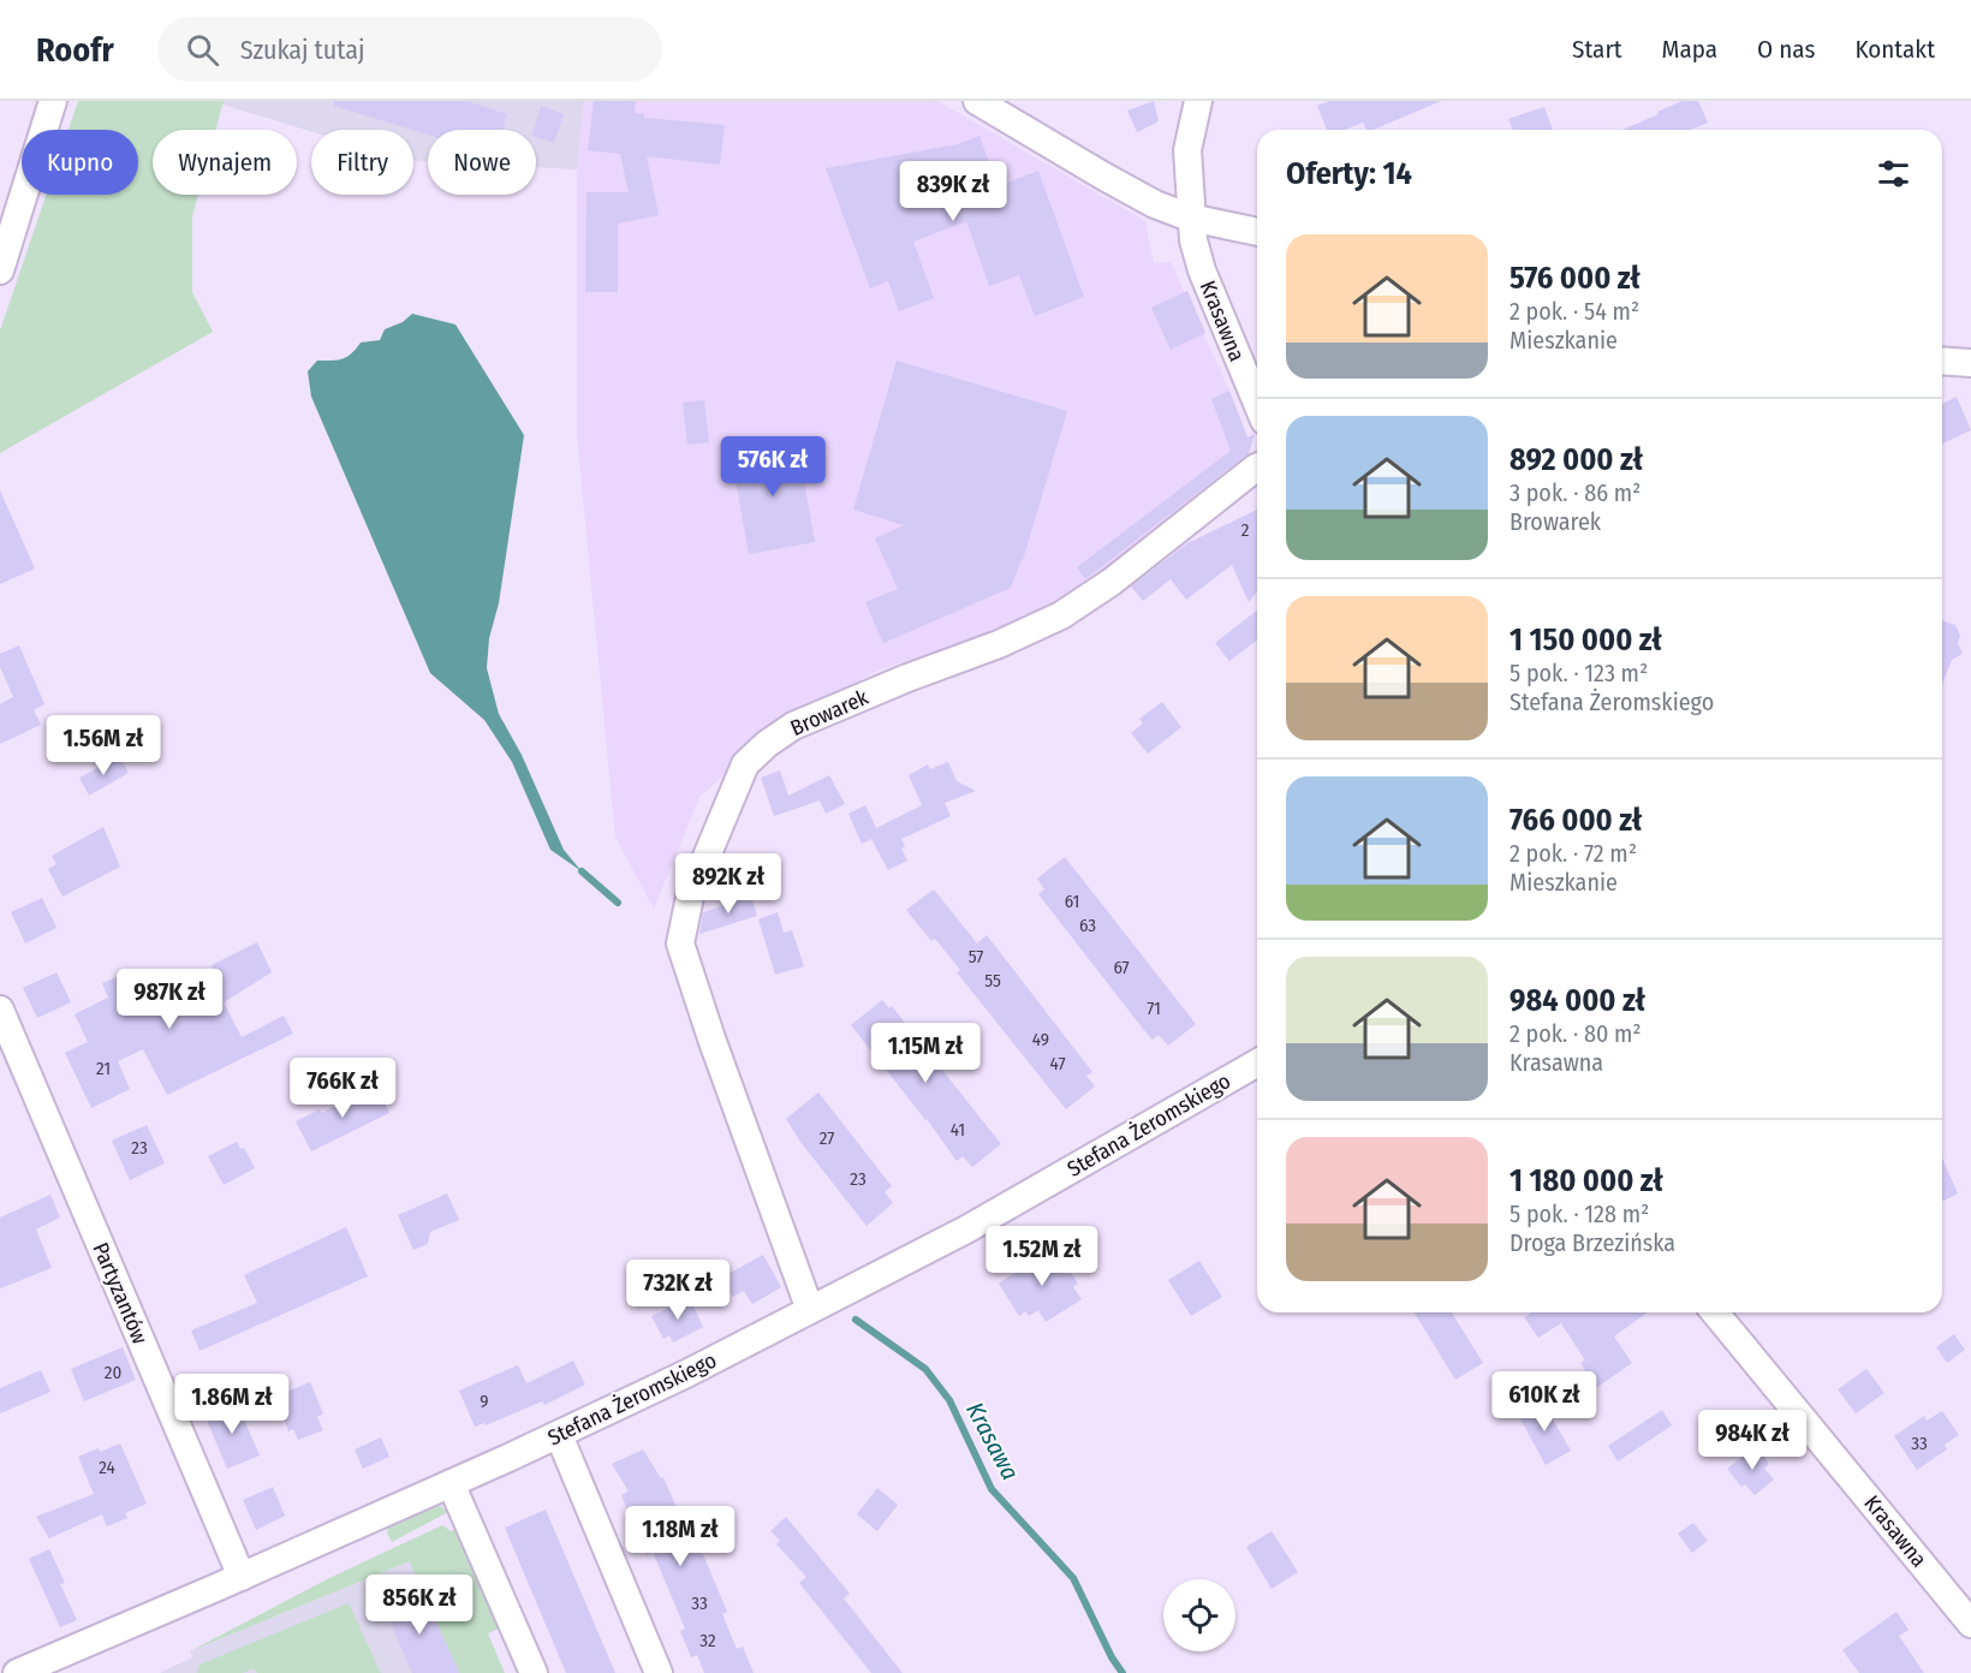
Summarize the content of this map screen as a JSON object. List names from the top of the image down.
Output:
{
  "streets": {
    "street": [
      "Krasawna",
      "Browarek",
      "Stefana Żeromskiego",
      "Partyzantów"
    ]
  },
  "crossings": [
    ["Browarek", "Stefana Żeromskiego"],
    ["Stefana Żeromskiego", "Partyzantów"]
  ],
  "water": ["Krasawa"],
  "house_numbers": [
    "2",
    "61",
    "63",
    "57",
    "67",
    "55",
    "71",
    "49",
    "47",
    "21",
    "41",
    "27",
    "23",
    "23",
    "20",
    "9",
    "33",
    "24",
    "33",
    "32"
  ],
  "page": {
    "header": "Roofr",
    "search": "Szukaj tutaj",
    "nav": [
      "Start",
      "Mapa",
      "O nas",
      "Kontakt"
    ],
    "chip": [
      "Kupno",
      "Wynajem",
      "Filtry",
      "Nowe"
    ],
    "heading": "Oferty: 14",
    "price": [
      "839K zł",
      "576K zł",
      "1.56M zł",
      "892K zł",
      "987K zł",
      "1.15M zł",
      "766K zł",
      "1.52M zł",
      "732K zł",
      "610K zł",
      "1.86M zł",
      "984K zł",
      "1.18M zł",
      "856K zł"
    ],
    "list": [
      {
        "name": "576 000 zł",
        "note": "2 pok. · 54 m² · Mieszkanie"
      },
      {
        "name": "892 000 zł",
        "note": "3 pok. · 86 m² · Browarek"
      },
      {
        "name": "1 150 000 zł",
        "note": "5 pok. · 123 m² · Stefana Żeromskiego"
      },
      {
        "name": "766 000 zł",
        "note": "2 pok. · 72 m² · Mieszkanie"
      },
      {
        "name": "984 000 zł",
        "note": "2 pok. · 80 m² · Krasawna"
      },
      {
        "name": "1 180 000 zł",
        "note": "5 pok. · 128 m² · Droga Brzezińska"
      }
    ]
  }
}
